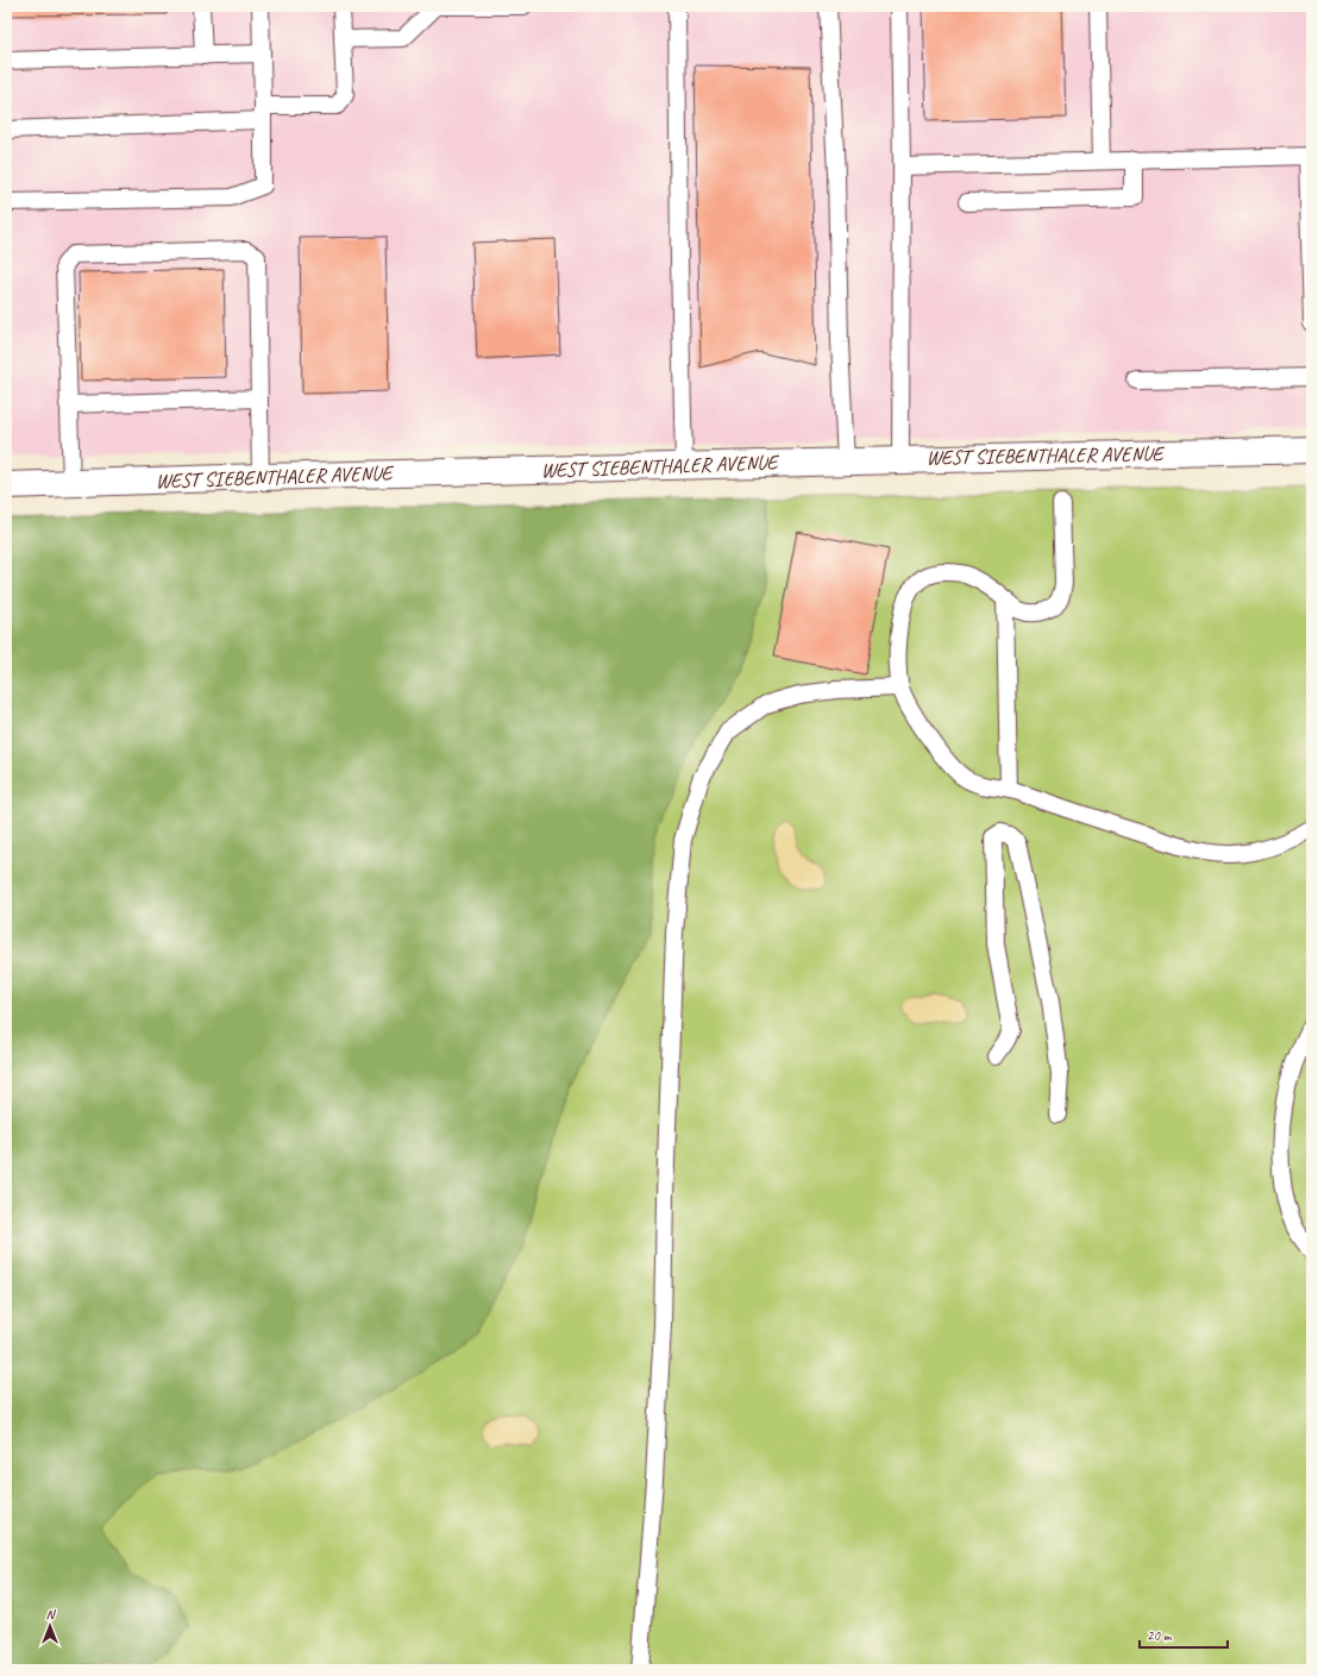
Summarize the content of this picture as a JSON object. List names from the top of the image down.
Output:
{
  "streets": {
    "main road": ["WEST SIEBENTHALER AVENUE"]
  },
  "scale_bar": "20 m",
  "north": "top"
}
